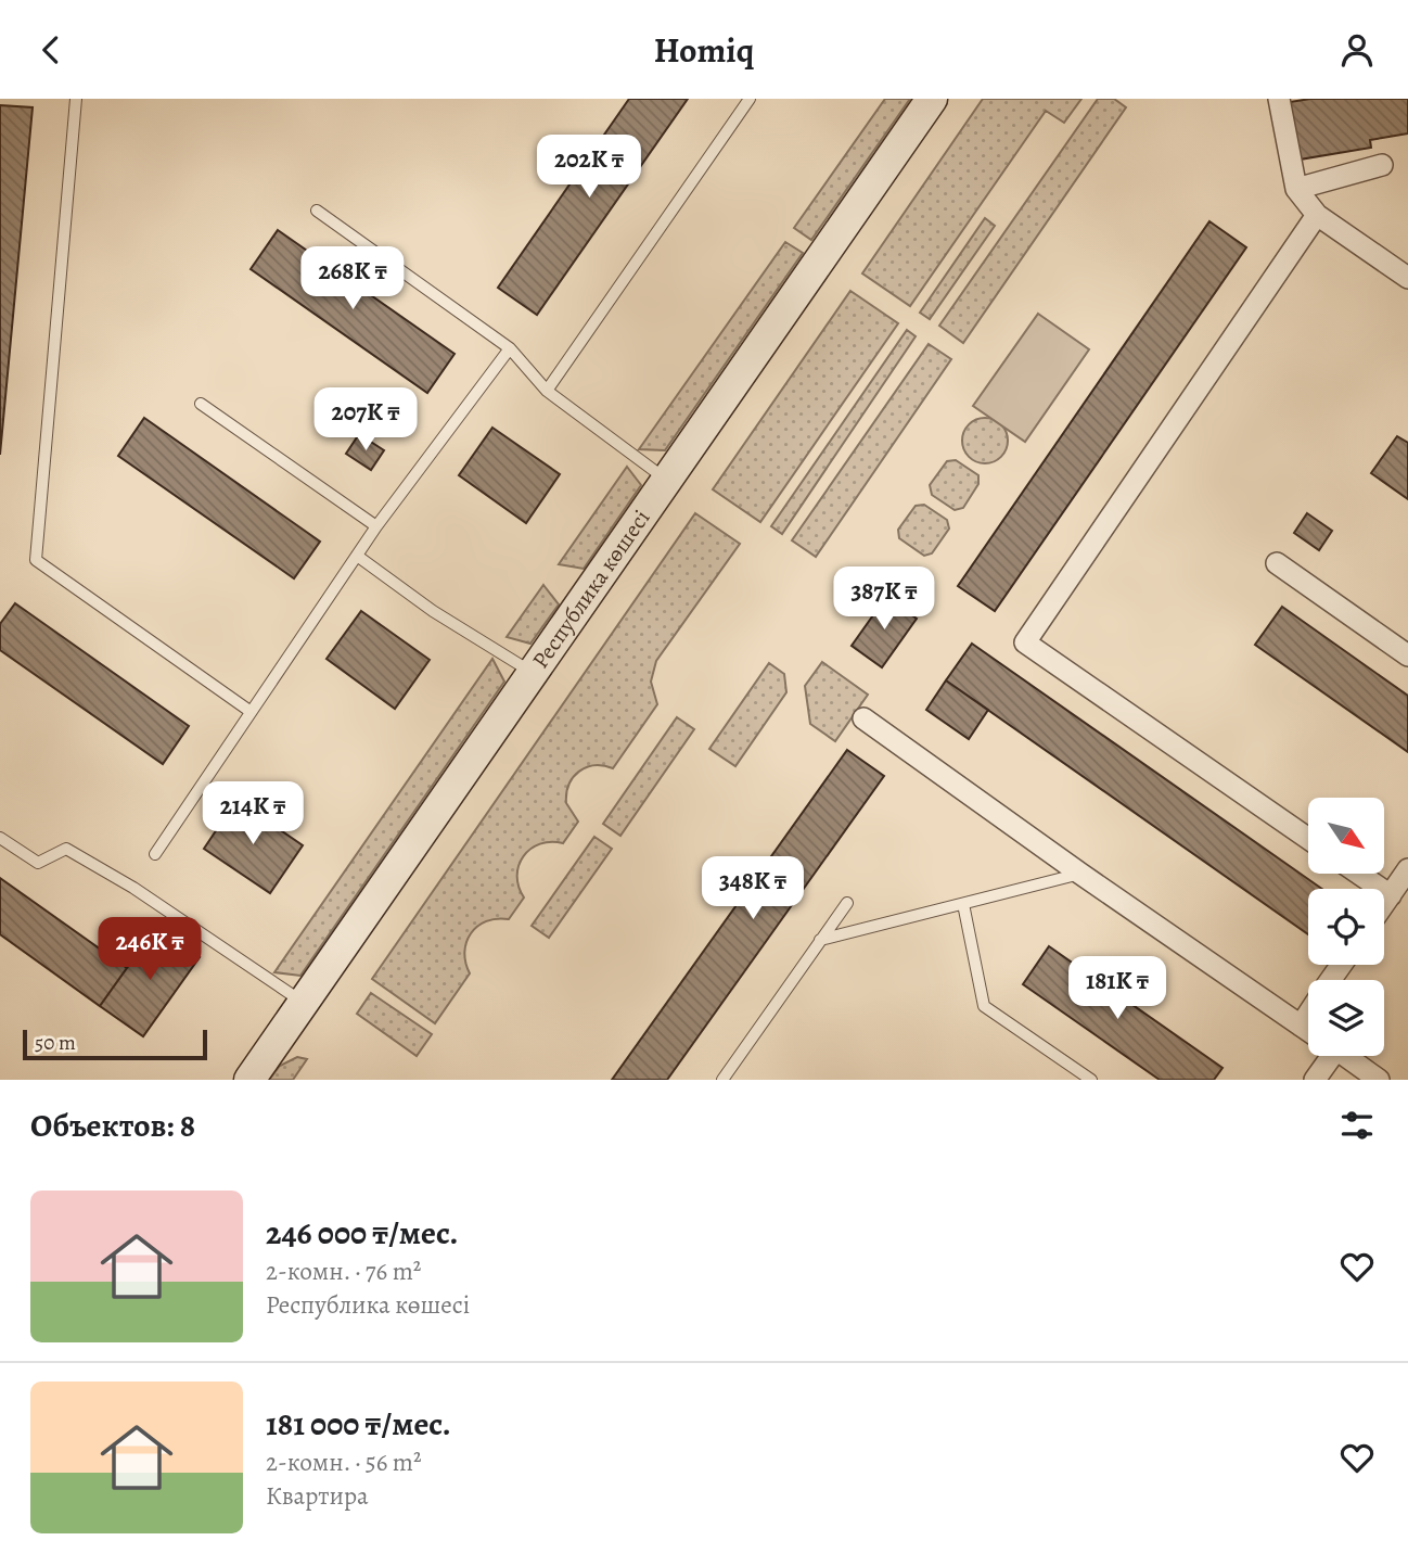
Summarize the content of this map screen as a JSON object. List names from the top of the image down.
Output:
{
  "streets": {
    "street": ["Республика көшесі"]
  },
  "scale_bar": "50 m",
  "north": "bottom right",
  "page": {
    "header": "Homiq",
    "price": [
      "202K ₸",
      "268K ₸",
      "207K ₸",
      "387K ₸",
      "214K ₸",
      "348K ₸",
      "246K ₸",
      "181K ₸"
    ],
    "scale": "50 m",
    "heading": "Объектов: 8",
    "list": [
      {
        "name": "246 000 ₸/мес.",
        "note": "2-комн. · 76 m² · Республика көшесі"
      },
      {
        "name": "181 000 ₸/мес.",
        "note": "2-комн. · 56 m² · Квартира"
      }
    ]
  }
}
